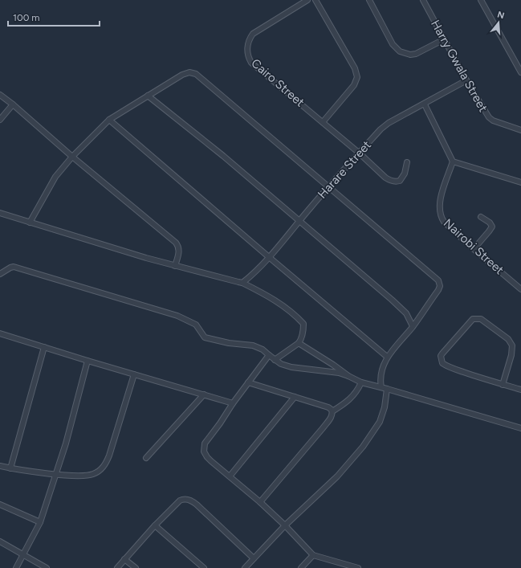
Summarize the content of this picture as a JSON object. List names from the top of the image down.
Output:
{
  "streets": {
    "street": [
      "Harry Gwala Street",
      "Cairo Street",
      "Harare Street",
      "Nairobi Street"
    ]
  },
  "crossings": [
    ["Harry Gwala Street", "Harare Street"],
    ["Cairo Street", "Harare Street"]
  ],
  "scale_bar": "100 m",
  "north": "top"
}
